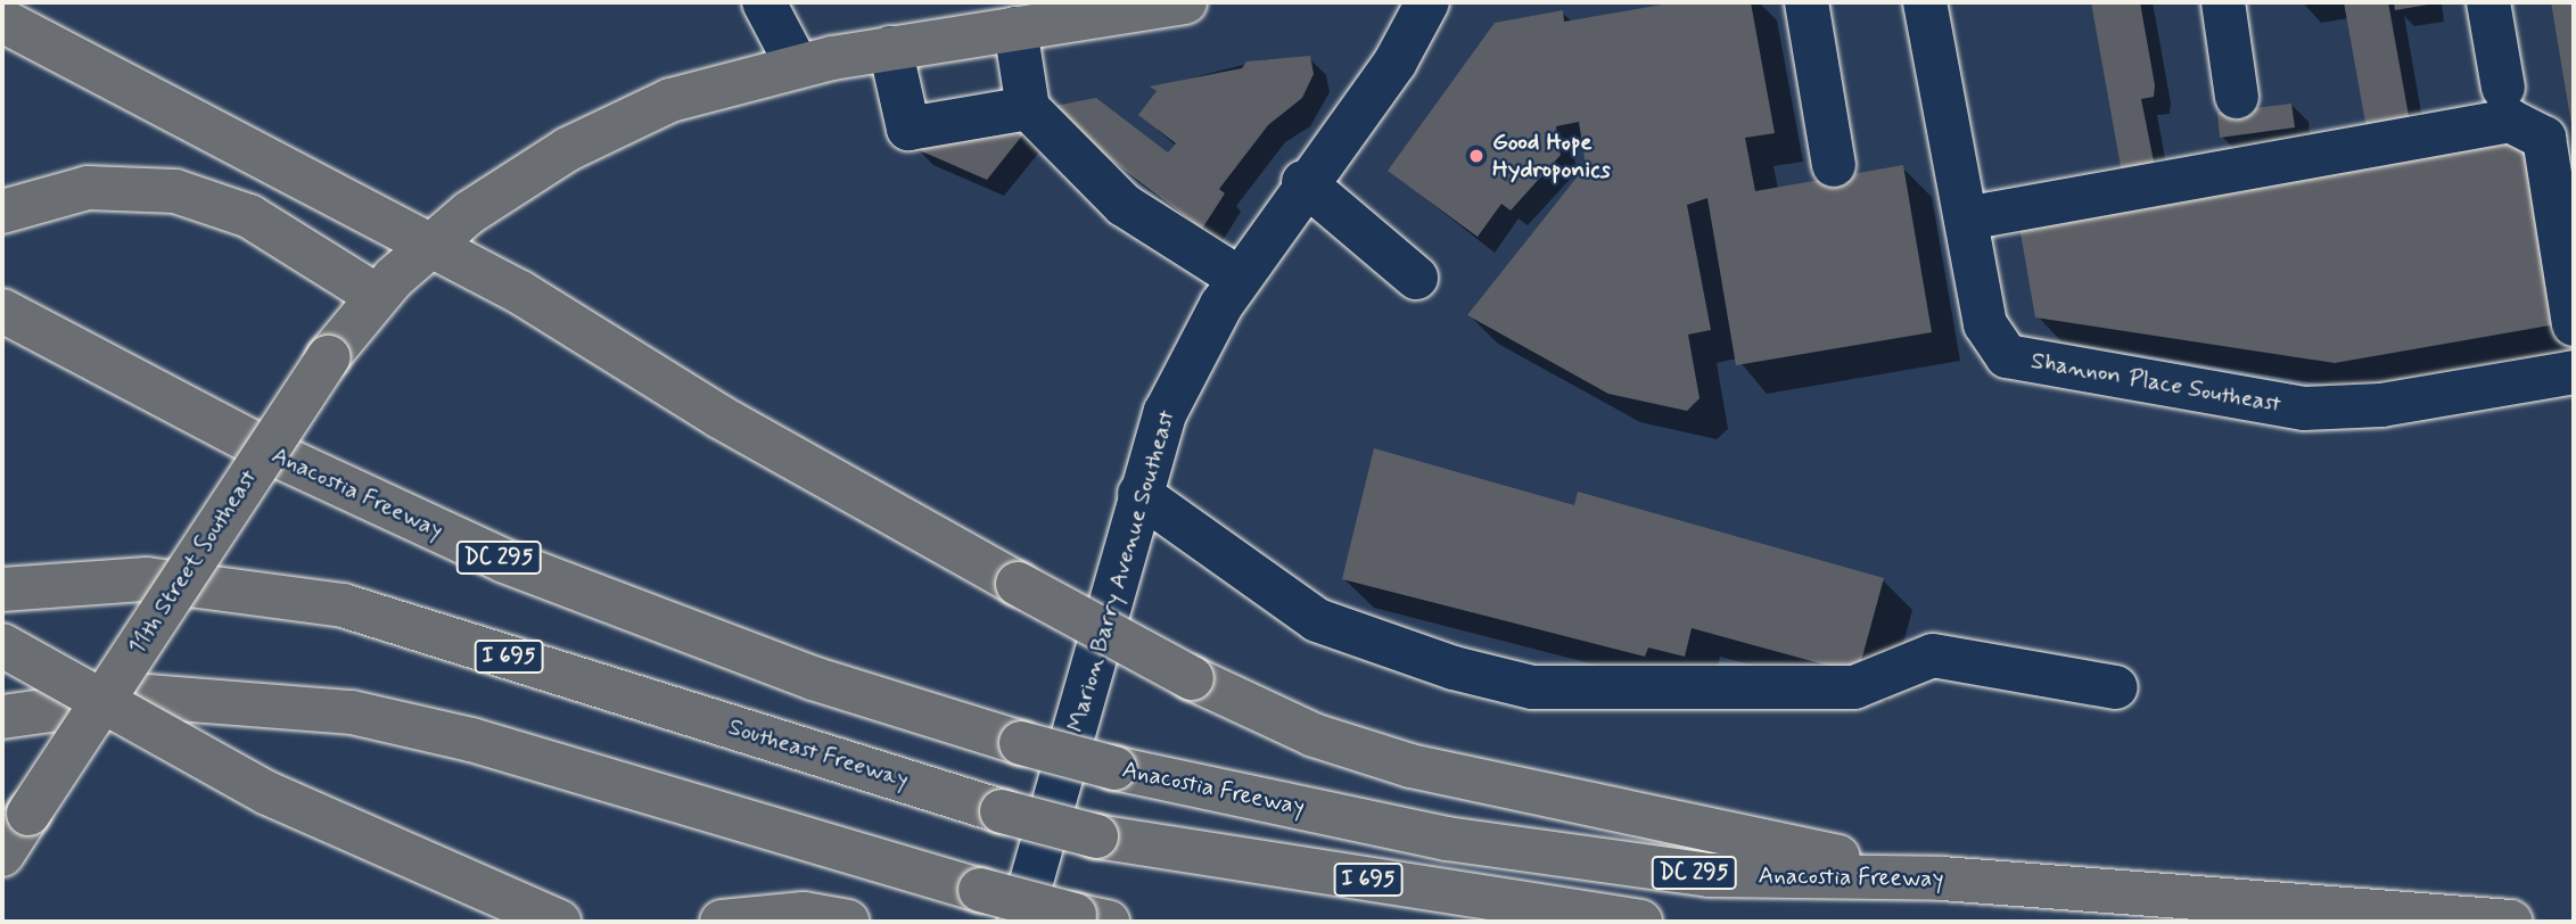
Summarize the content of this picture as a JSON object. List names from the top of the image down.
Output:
{
  "streets": {
    "main road": [
      "Anacostia Freeway",
      "DC 295",
      "11th Street Southeast",
      "I 695",
      "Southeast Freeway"
    ],
    "street": ["Shannon Place Southeast", "Marion Barry Avenue Southeast"]
  },
  "places": ["Good Hope Hydroponics"]
}
